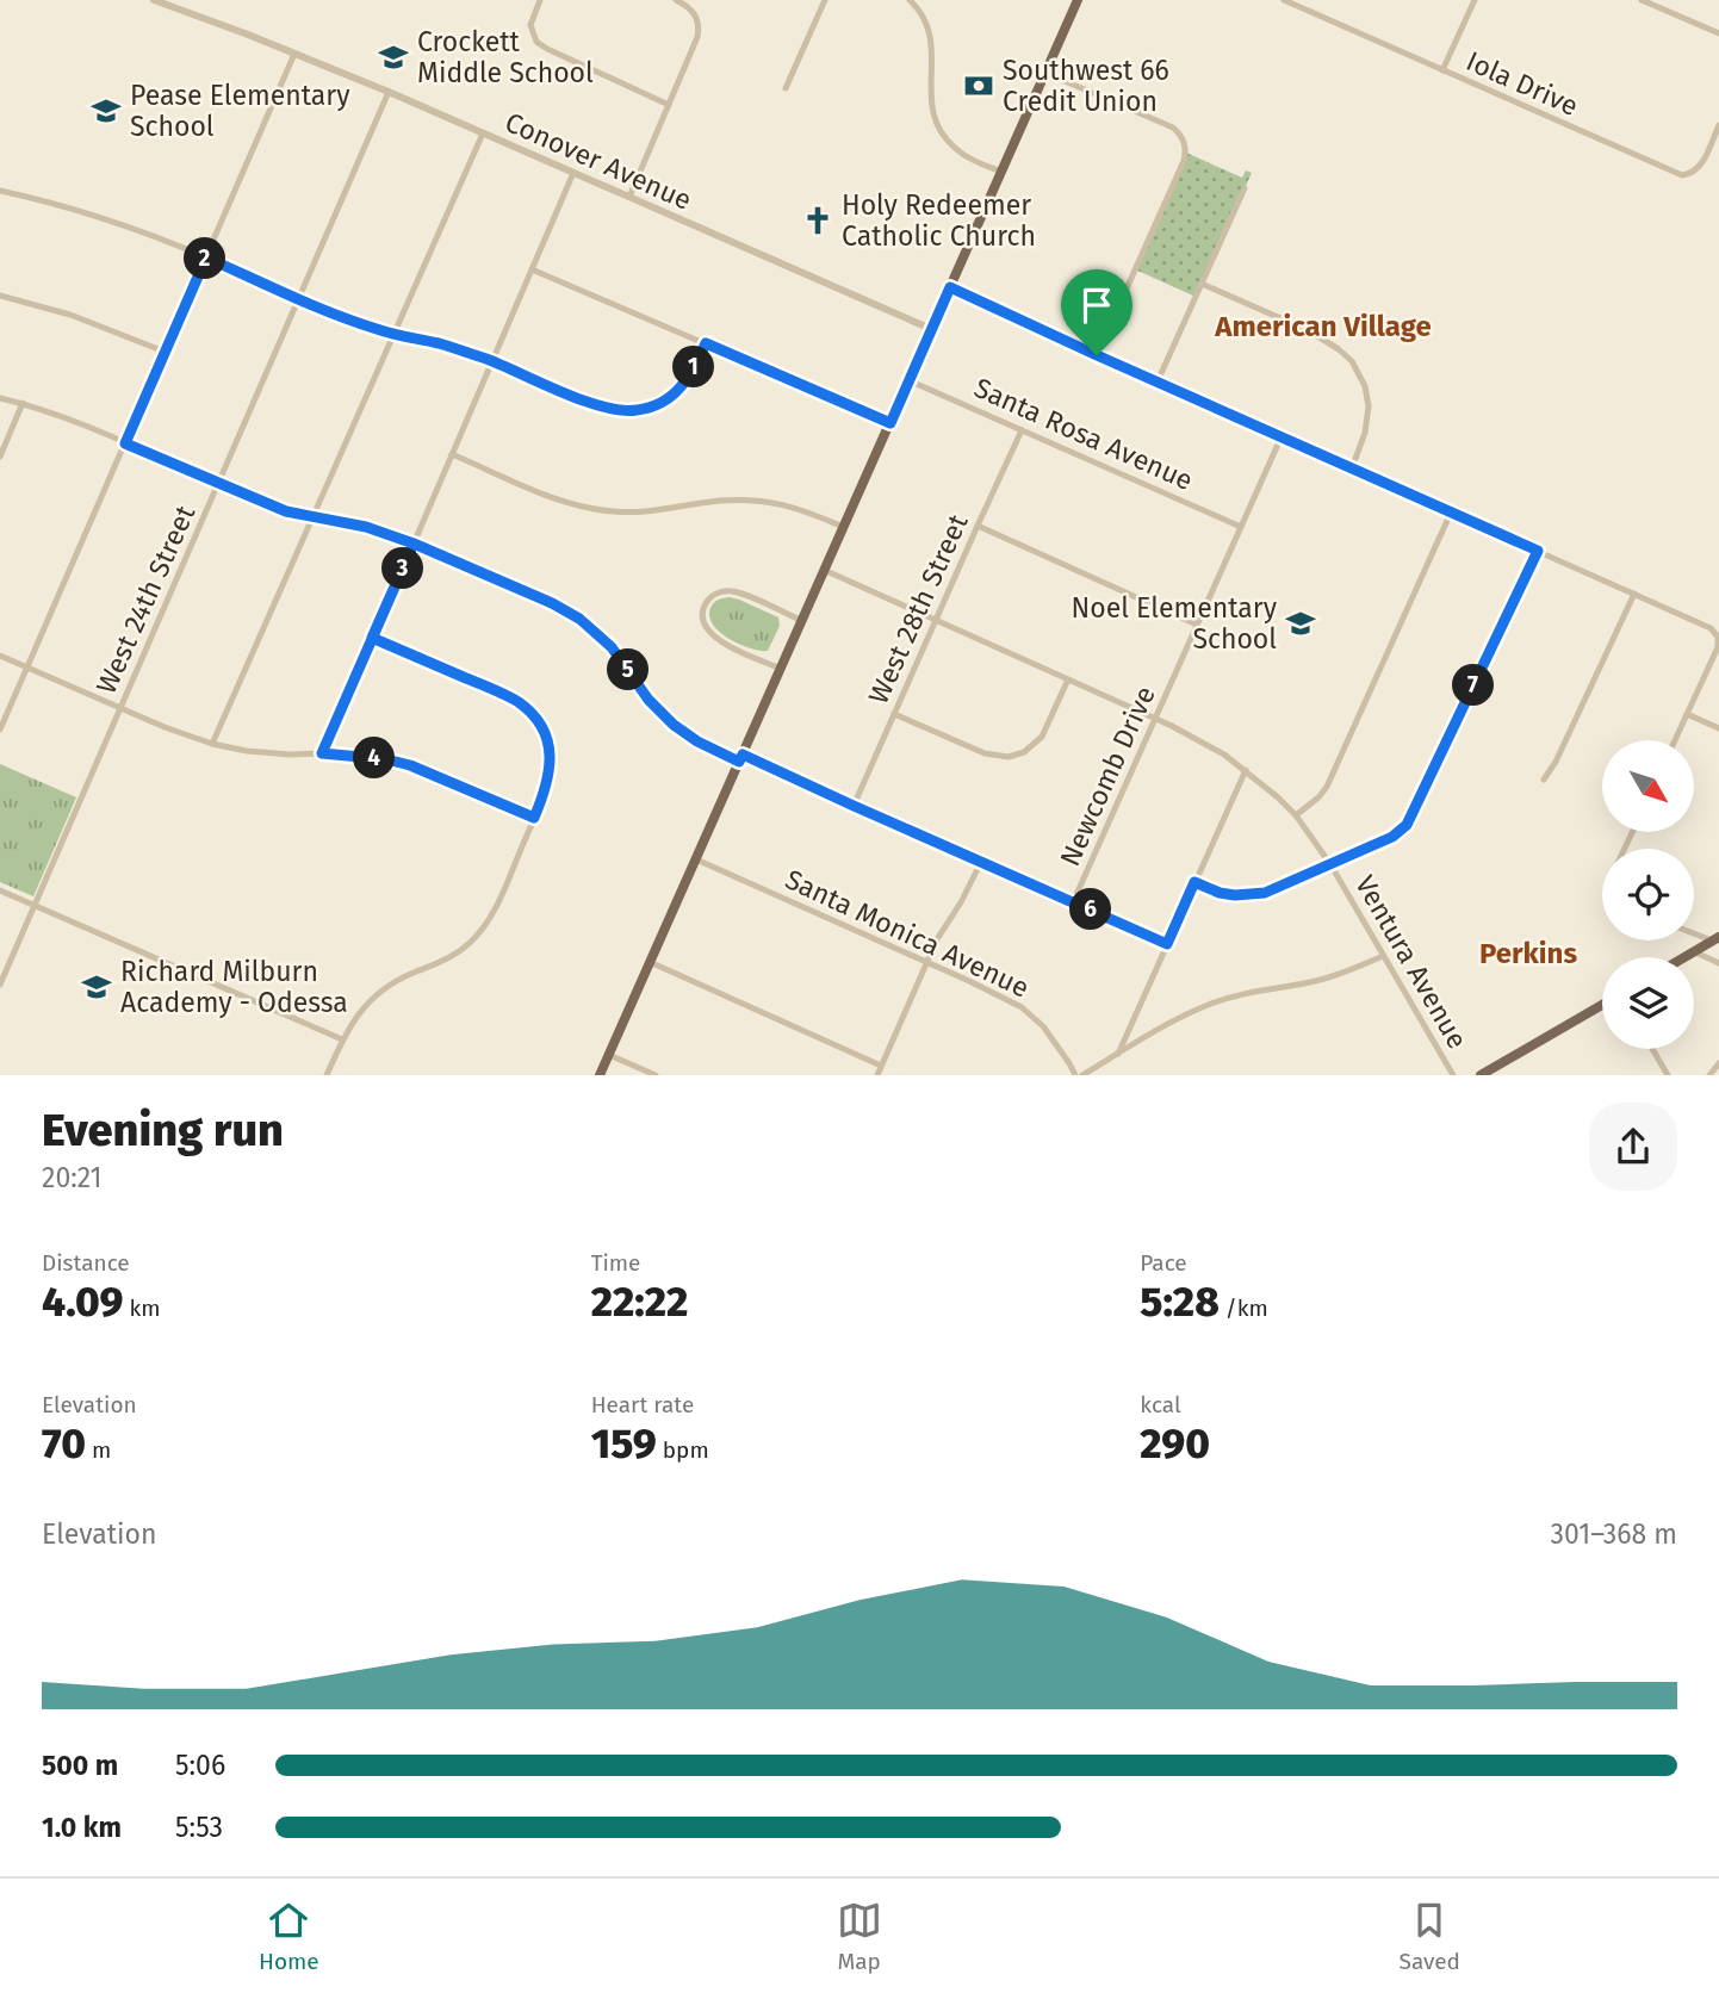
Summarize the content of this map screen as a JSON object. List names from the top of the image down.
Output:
{
  "streets": {
    "street": [
      "Iola Drive",
      "Conover Avenue",
      "Santa Rosa Avenue",
      "West 24th Street",
      "West 28th Street",
      "Newcomb Drive",
      "Santa Monica Avenue",
      "Ventura Avenue"
    ]
  },
  "crossings": [
    ["Conover Avenue", "West 24th Street"],
    ["Santa Rosa Avenue", "West 28th Street"],
    ["Santa Rosa Avenue", "Newcomb Drive"],
    ["West 28th Street", "Ventura Avenue"],
    ["Newcomb Drive", "Ventura Avenue"]
  ],
  "districts": ["American Village", "Perkins"],
  "places": {
    "school or university": [
      "Crockett Middle School",
      "Pease Elementary School",
      "Noel Elementary School",
      "Richard Milburn Academy - Odessa"
    ],
    "bank": ["Southwest 66 Credit Union"],
    "church": ["Holy Redeemer Catholic Church"]
  },
  "north": "bottom right",
  "page": {
    "pins": [
      "2",
      "1",
      "3",
      "5",
      "7",
      "4",
      "6"
    ],
    "heading": ["Evening run", "20:21"],
    "stats": [
      ["Distance", "4.09 km"],
      ["Time", "22:22"],
      ["Pace", "5:28 /km"],
      ["Elevation", "70 m"],
      ["Heart rate", "159 bpm"],
      ["kcal", "290"]
    ],
    "chart": ["Elevation", "301–368 m"],
    "list": [
      {
        "name": "500 m",
        "note": "5:06"
      },
      {
        "name": "1.0 km",
        "note": "5:53"
      }
    ],
    "tabs": ["Home", "Map", "Saved"]
  }
}
